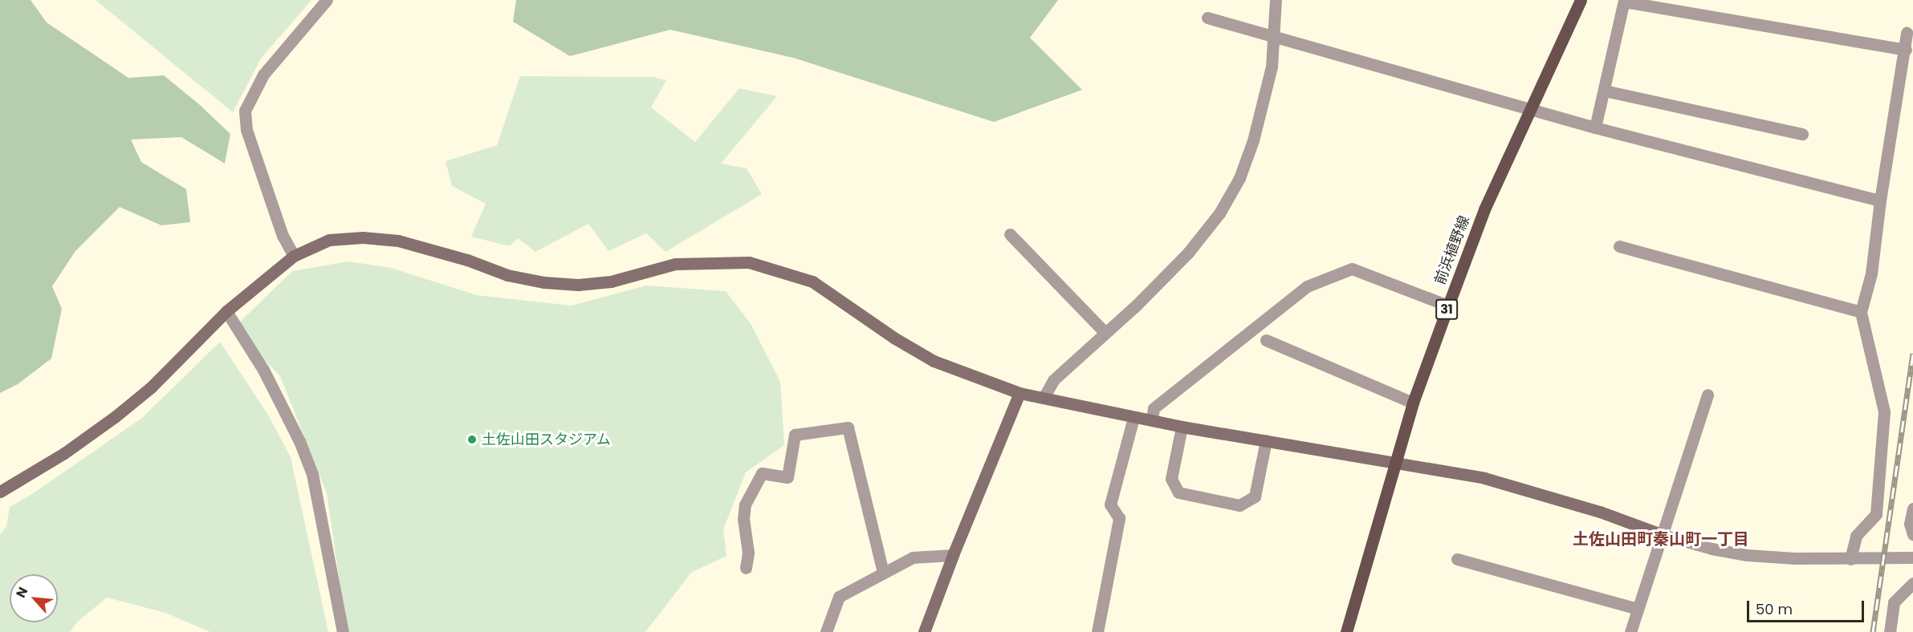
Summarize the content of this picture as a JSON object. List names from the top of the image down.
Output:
{
  "streets": {
    "main road": ["前浜植野線", "31"]
  },
  "districts": ["土佐山田町秦山町一丁目"],
  "places": ["土佐山田スタジアム"],
  "scale_bar": "50 m",
  "north": "top left"
}
